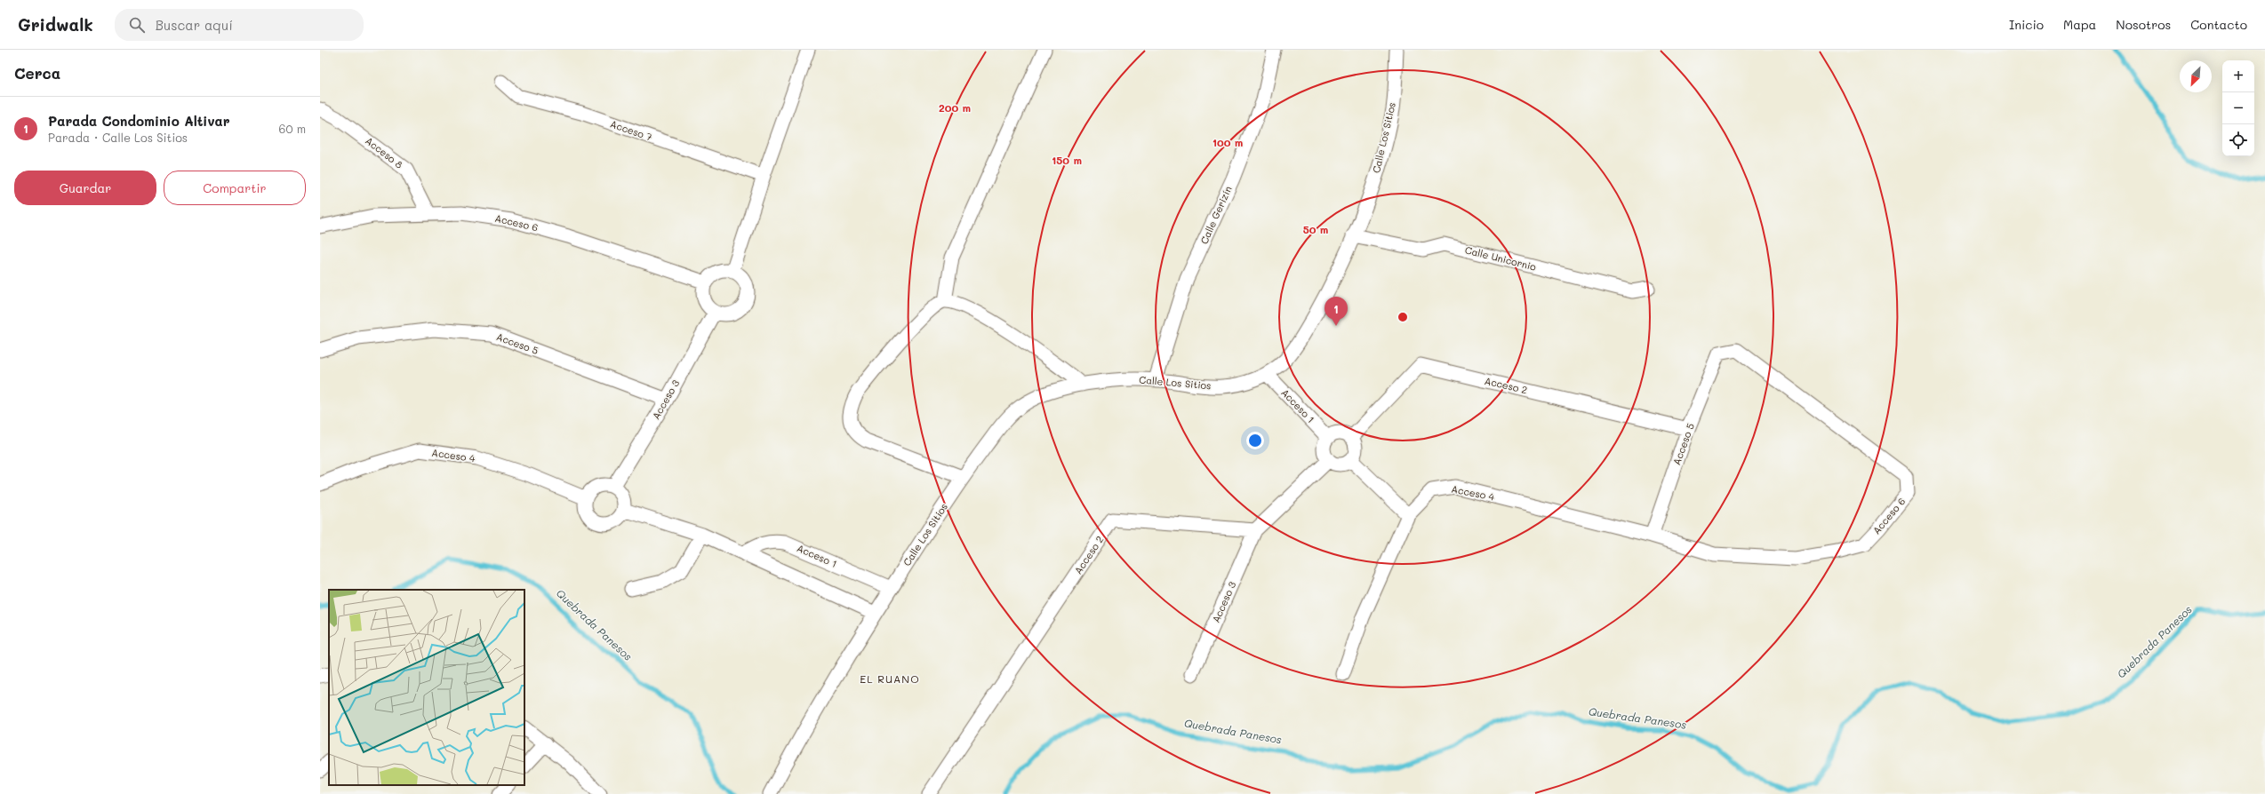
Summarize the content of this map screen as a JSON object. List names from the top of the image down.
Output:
{
  "streets": {
    "street": [
      "Acceso 7",
      "Calle Los Sitios",
      "Acceso 8",
      "Calle Gerizín",
      "Acceso 6",
      "Calle Unicornio",
      "Acceso 5",
      "Acceso 2",
      "Acceso 3",
      "Acceso 1",
      "Acceso 4"
    ]
  },
  "crossings": [
    ["Calle Los Sitios", "Calle Gerizín"],
    ["Calle Los Sitios", "Calle Unicornio"],
    ["Calle Los Sitios", "Acceso 1"],
    ["Acceso 8", "Acceso 6"],
    ["Acceso 6", "Acceso 5"],
    ["Acceso 6", "Acceso 3"],
    ["Acceso 6", "Acceso 4"],
    ["Acceso 5", "Acceso 2"],
    ["Acceso 5", "Acceso 3"],
    ["Acceso 5", "Acceso 4"],
    ["Acceso 2", "Acceso 3"],
    ["Acceso 2", "Acceso 1"],
    ["Acceso 3", "Acceso 4"]
  ],
  "districts": ["EL RUANO"],
  "water": ["Quebrada Panesos"],
  "north": "bottom left",
  "page": {
    "header": "Gridwalk",
    "search": "Buscar aquí",
    "nav": [
      "Inicio",
      "Mapa",
      "Nosotros",
      "Contacto"
    ],
    "heading": "Cerca",
    "map_buttons": ["+", "−"],
    "list": [
      {
        "mark": "1",
        "name": "Parada Condominio Altivar",
        "note": "Parada · Calle Los Sitios",
        "value": "60 m"
      }
    ],
    "buttons": ["Guardar", "Compartir"],
    "pins": "1"
  },
  "rings": [
    "200 m",
    "100 m",
    "150 m",
    "50 m"
  ]
}
